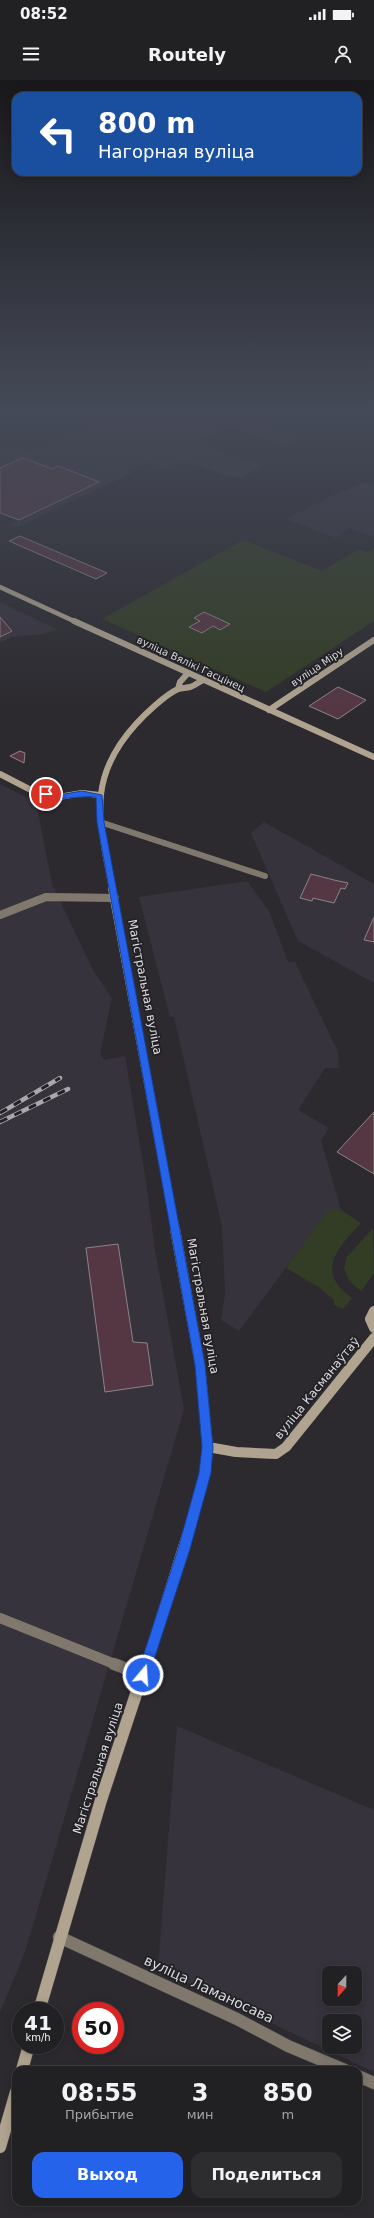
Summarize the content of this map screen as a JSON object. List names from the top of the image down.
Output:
{
  "streets": {
    "main road": [
      "вуліца Вялікі Гасцінец",
      "вуліца Міру",
      "Магістральная вуліца",
      "вуліца Касманаўтаў"
    ],
    "street": ["вуліца Ламаносава"]
  },
  "crossings": [
    ["вуліца Вялікі Гасцінец", "вуліца Міру"],
    ["Магістральная вуліца", "вуліца Касманаўтаў"],
    ["Магістральная вуліца", "вуліца Ламаносава"]
  ],
  "north": "bottom",
  "page": {
    "status": "08:52",
    "header": "Routely",
    "turn": ["800 m", "Нагорная вуліца"],
    "speed": "41 km/h",
    "limit": "50",
    "eta": [
      "08:55",
      "Прибытие",
      "3",
      "мин",
      "850",
      "m"
    ],
    "buttons": ["Выход", "Поделиться"]
  }
}
